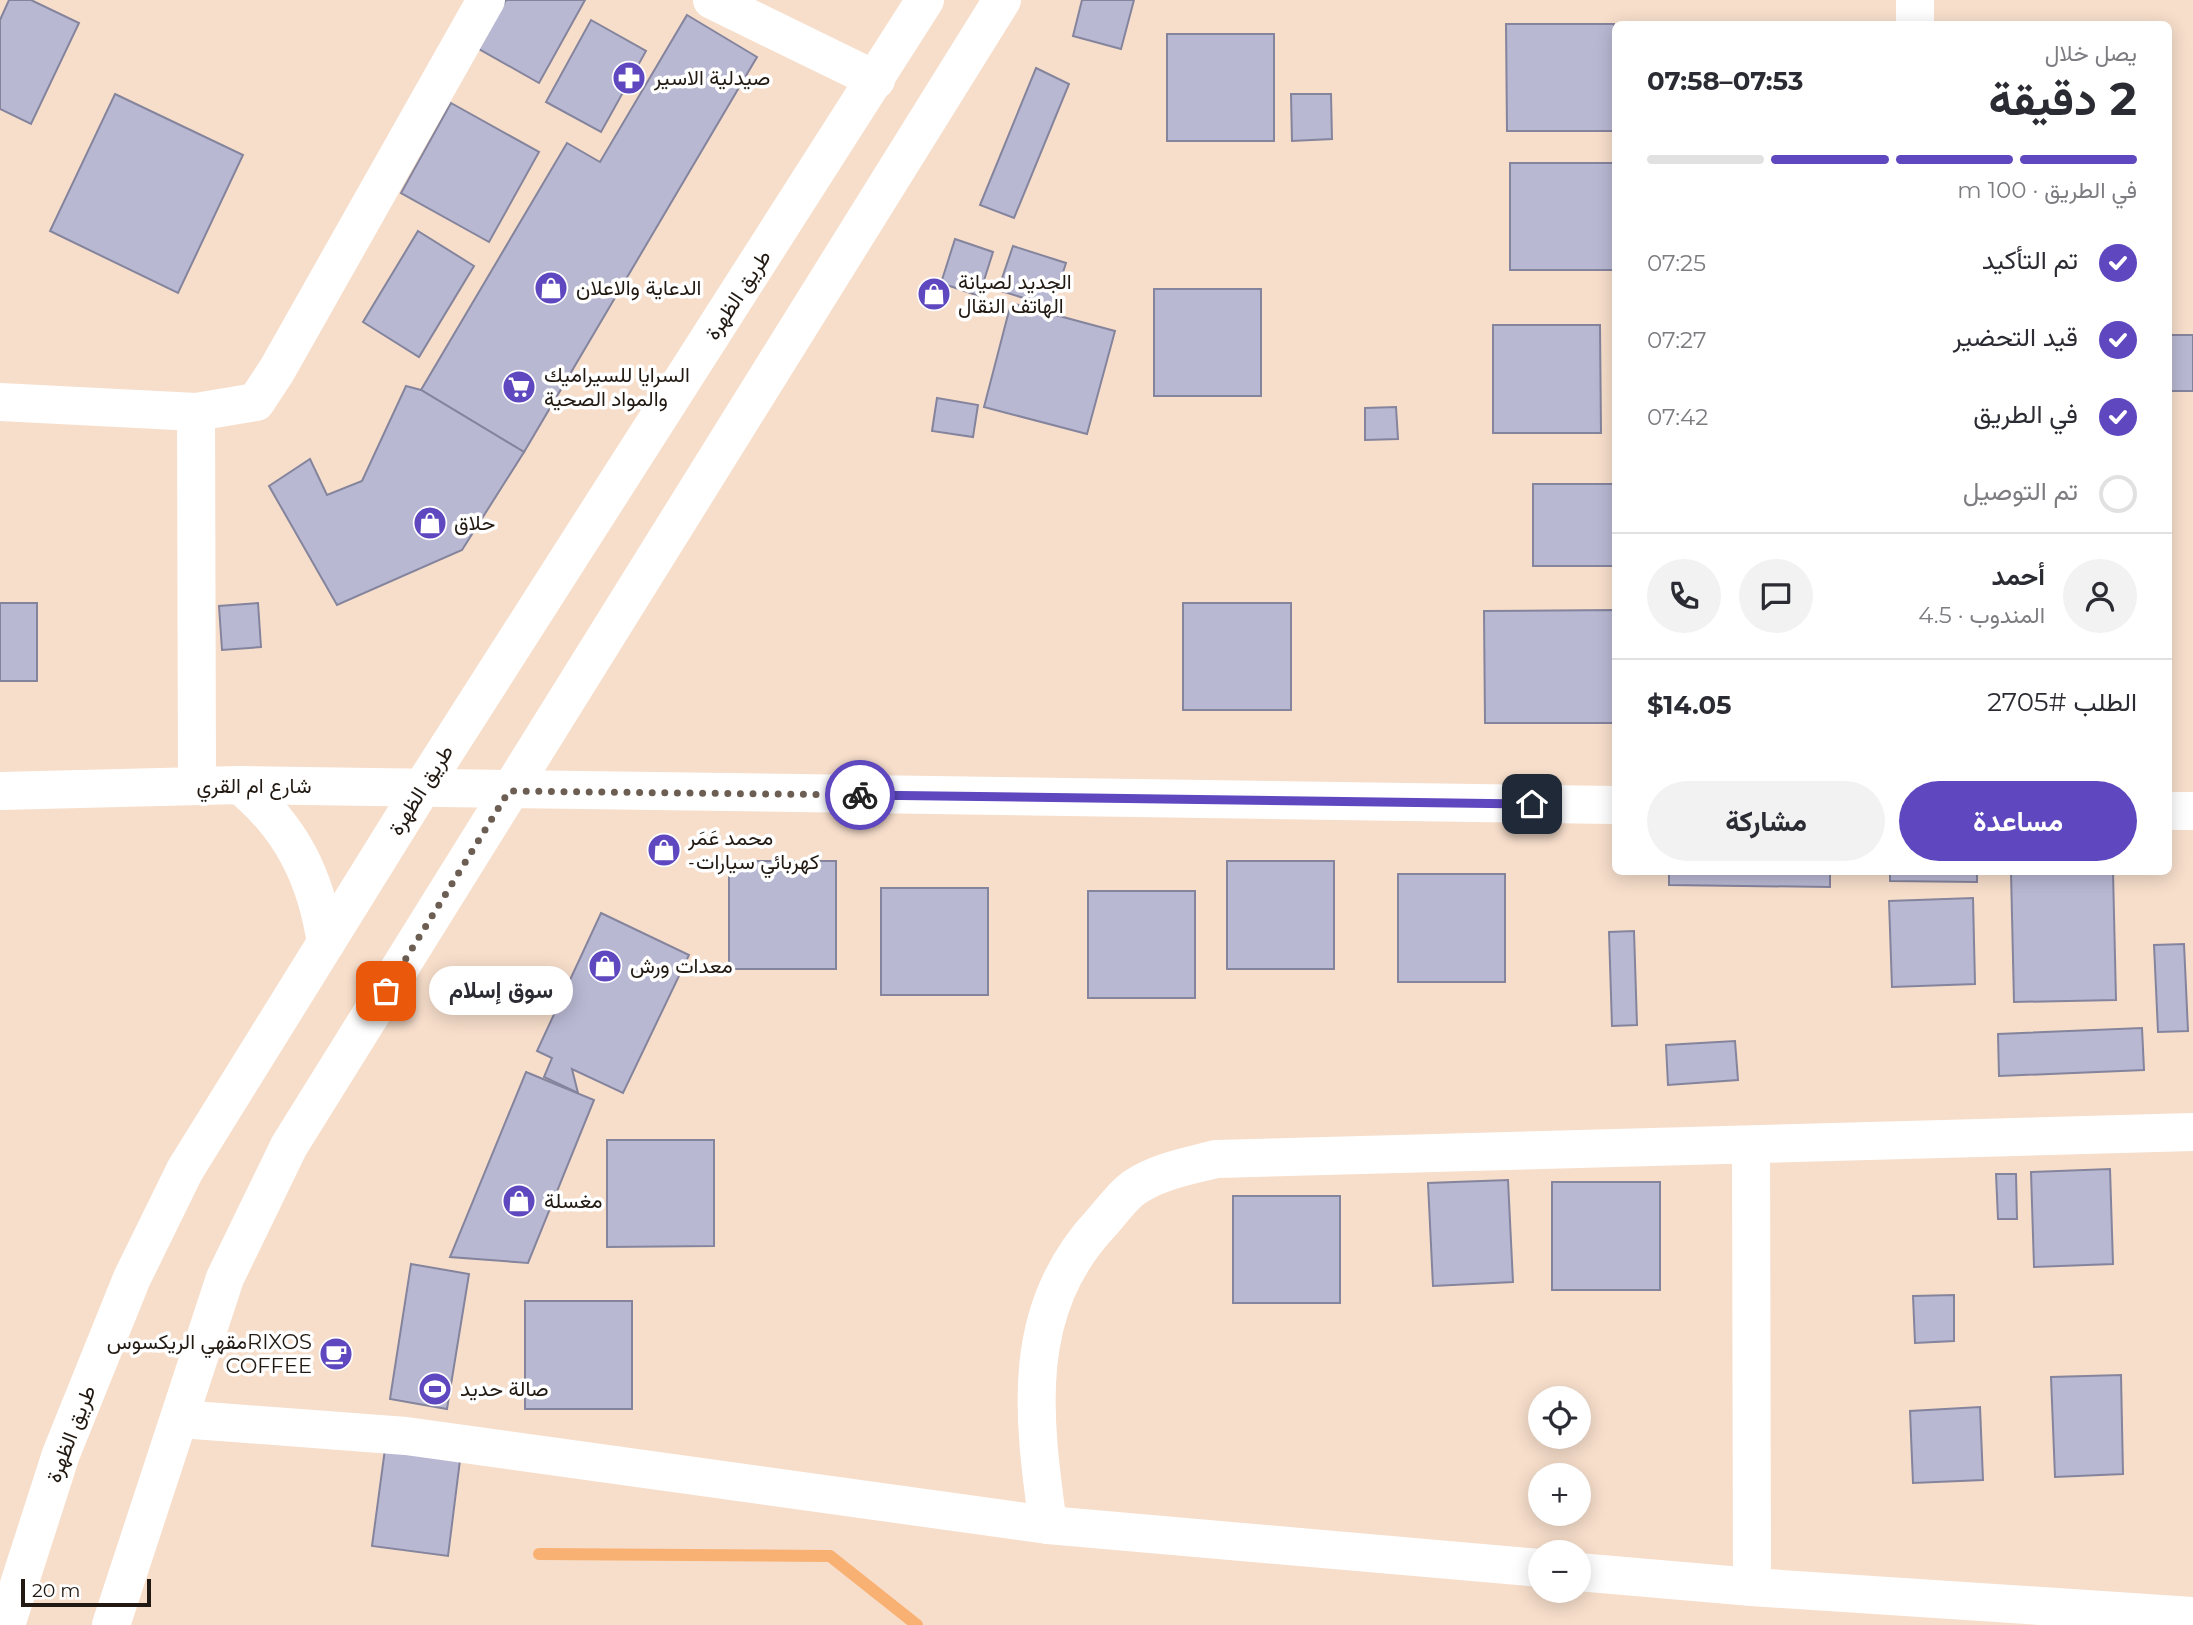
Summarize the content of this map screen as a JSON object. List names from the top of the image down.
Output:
{
  "streets": {
    "street": ["طريق الظهرة", "شارع ام القري"]
  },
  "crossings": [
    ["طريق الظهرة", "شارع ام القري"]
  ],
  "places": {
    "pharmacy": ["صيدلية الاسير"],
    "shop": [
      "الدعاية والاعلان",
      "الجديد لصيانة الهاتف النقال",
      "حلاق",
      "محمد عَمَر -كهربائي سيارات",
      "معدات ورش",
      "مغسلة"
    ],
    "supermarket": ["السرايا للسيراميك والمواد الصحية"],
    "other": ["سوق إسلام"],
    "cafe": ["مقهي الريكسوسRIXOS COFFEE"],
    "sports": ["صالة حديد"]
  },
  "scale_bar": "20 m",
  "page": {
    "heading": ["2 دقيقة", "يصل خلال", "07:53–07:58"],
    "panel": [
      "أحمد",
      "المندوب · 4.5",
      "الطلب #2705",
      "$14.05"
    ],
    "bar": "في الطريق · 100 m",
    "list": [
      ["تم التأكيد", "07:25"],
      ["قيد التحضير", "07:27"],
      ["في الطريق", "07:42"],
      "تم التوصيل"
    ],
    "buttons": ["مساعدة", "مشاركة"],
    "bubble": "سوق إسلام",
    "map_buttons": ["+", "−"],
    "scale": "20 m"
  }
}
